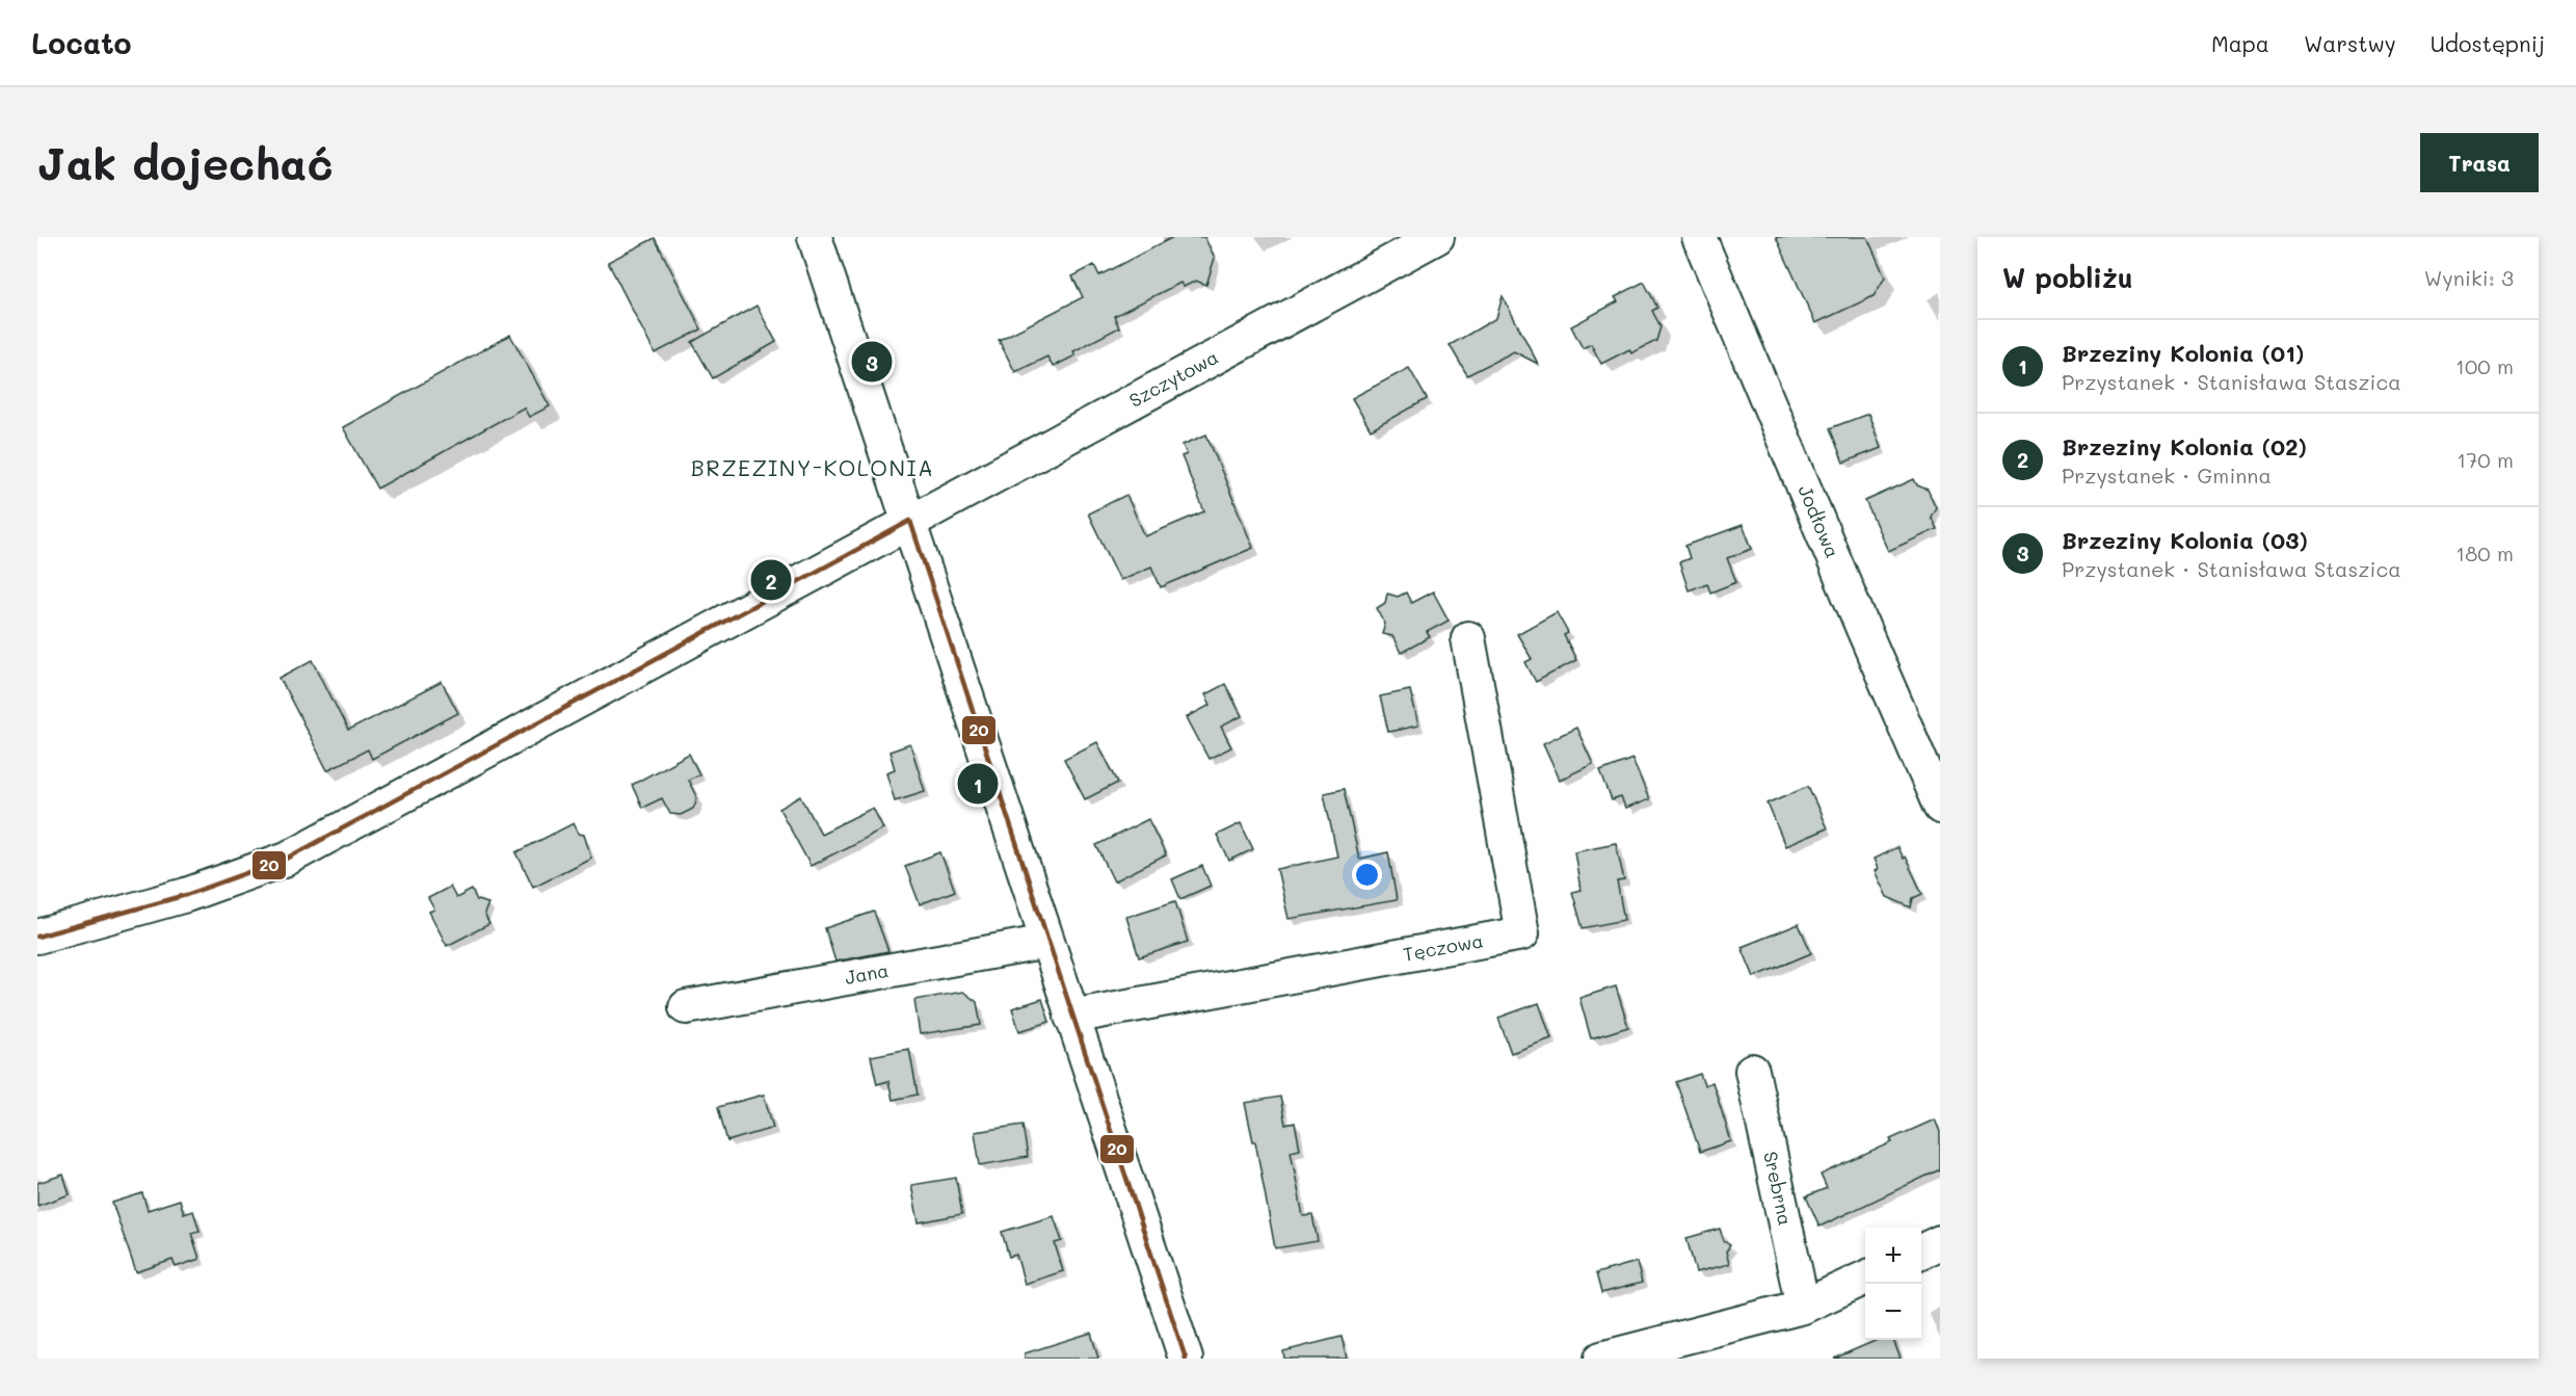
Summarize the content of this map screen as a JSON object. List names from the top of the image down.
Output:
{
  "streets": {
    "street": [
      "Szczytowa",
      "Jodłowa",
      "Tęczowa",
      "Jana",
      "Srebrna"
    ]
  },
  "districts": ["BRZEZINY-KOLONIA"],
  "lines": ["transit line 20"],
  "page": {
    "header": "Locato",
    "nav": ["Mapa", "Warstwy", "Udostępnij"],
    "buttons": "Trasa",
    "title": "Jak dojechać",
    "heading": ["W pobliżu", "Wyniki: 3"],
    "list": [
      {
        "mark": "1",
        "name": "Brzeziny Kolonia (01)",
        "note": "Przystanek · Stanisława Staszica",
        "value": "100 m"
      },
      {
        "mark": "2",
        "name": "Brzeziny Kolonia (02)",
        "note": "Przystanek · Gminna",
        "value": "170 m"
      },
      {
        "mark": "3",
        "name": "Brzeziny Kolonia (03)",
        "note": "Przystanek · Stanisława Staszica",
        "value": "180 m"
      }
    ],
    "pins": ["3", "2", "1"],
    "map_buttons": ["+", "−"]
  }
}
